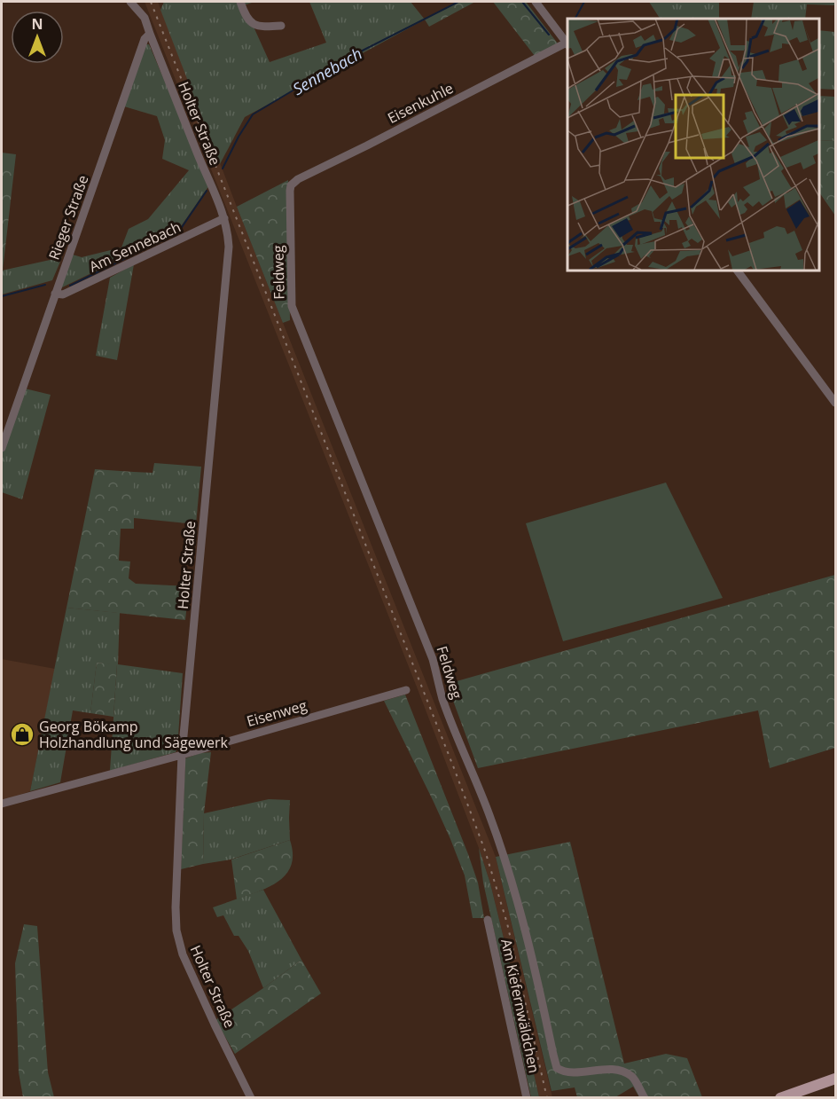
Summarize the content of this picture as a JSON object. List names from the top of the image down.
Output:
{
  "streets": {
    "street": [
      "Eisenkuhle",
      "Holter Straße",
      "Rieger Straße",
      "Am Sennebach",
      "Feldweg",
      "Eisenweg",
      "Am Kiefernwäldchen"
    ]
  },
  "crossings": [
    ["Eisenkuhle", "Feldweg"],
    ["Holter Straße", "Rieger Straße"],
    ["Holter Straße", "Am Sennebach"],
    ["Holter Straße", "Eisenweg"],
    ["Rieger Straße", "Am Sennebach"]
  ],
  "water": ["Sennebach"],
  "places": {
    "shop": ["Georg Bökamp Holzhandlung und Sägewerk"]
  },
  "north": "top"
}
